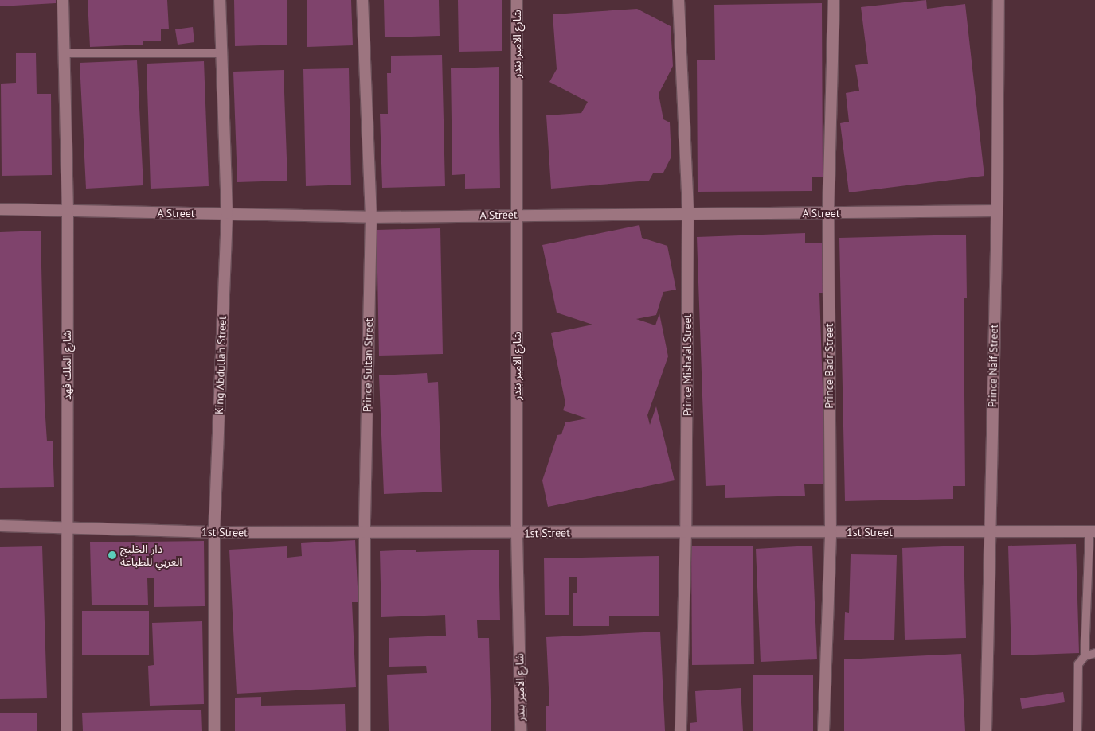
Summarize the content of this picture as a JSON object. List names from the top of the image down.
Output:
{
  "streets": {
    "street": [
      "شارع الامير بندر",
      "A Street",
      "شارع الملك فهد",
      "King Abdullah Street",
      "Prince Sultan Street",
      "Prince Misha'al Street",
      "Prince Badr Street",
      "Prince Naif Street",
      "1st Street"
    ]
  },
  "crossings": [
    ["شارع الامير بندر", "A Street"],
    ["شارع الامير بندر", "1st Street"],
    ["A Street", "شارع الملك فهد"],
    ["A Street", "King Abdullah Street"],
    ["A Street", "Prince Sultan Street"],
    ["A Street", "Prince Misha'al Street"],
    ["A Street", "Prince Badr Street"],
    ["A Street", "Prince Naif Street"],
    ["شارع الملك فهد", "1st Street"],
    ["King Abdullah Street", "1st Street"],
    ["Prince Sultan Street", "1st Street"],
    ["Prince Misha'al Street", "1st Street"],
    ["Prince Badr Street", "1st Street"],
    ["Prince Naif Street", "1st Street"]
  ],
  "places": ["دار الخليج العربي للطباعة"]
}
